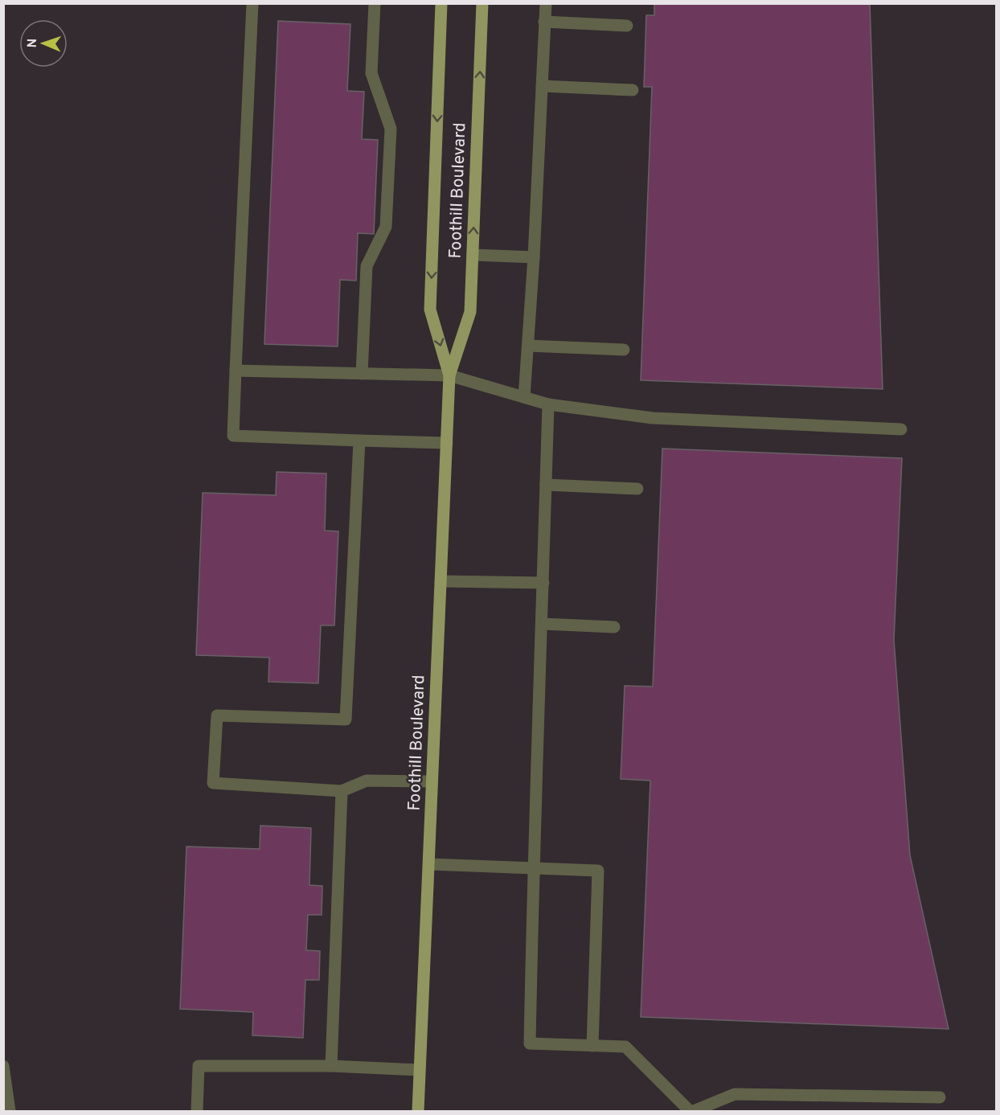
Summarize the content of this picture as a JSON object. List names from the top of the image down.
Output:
{
  "streets": {
    "main road": ["Foothill Boulevard"]
  },
  "north": "left"
}
